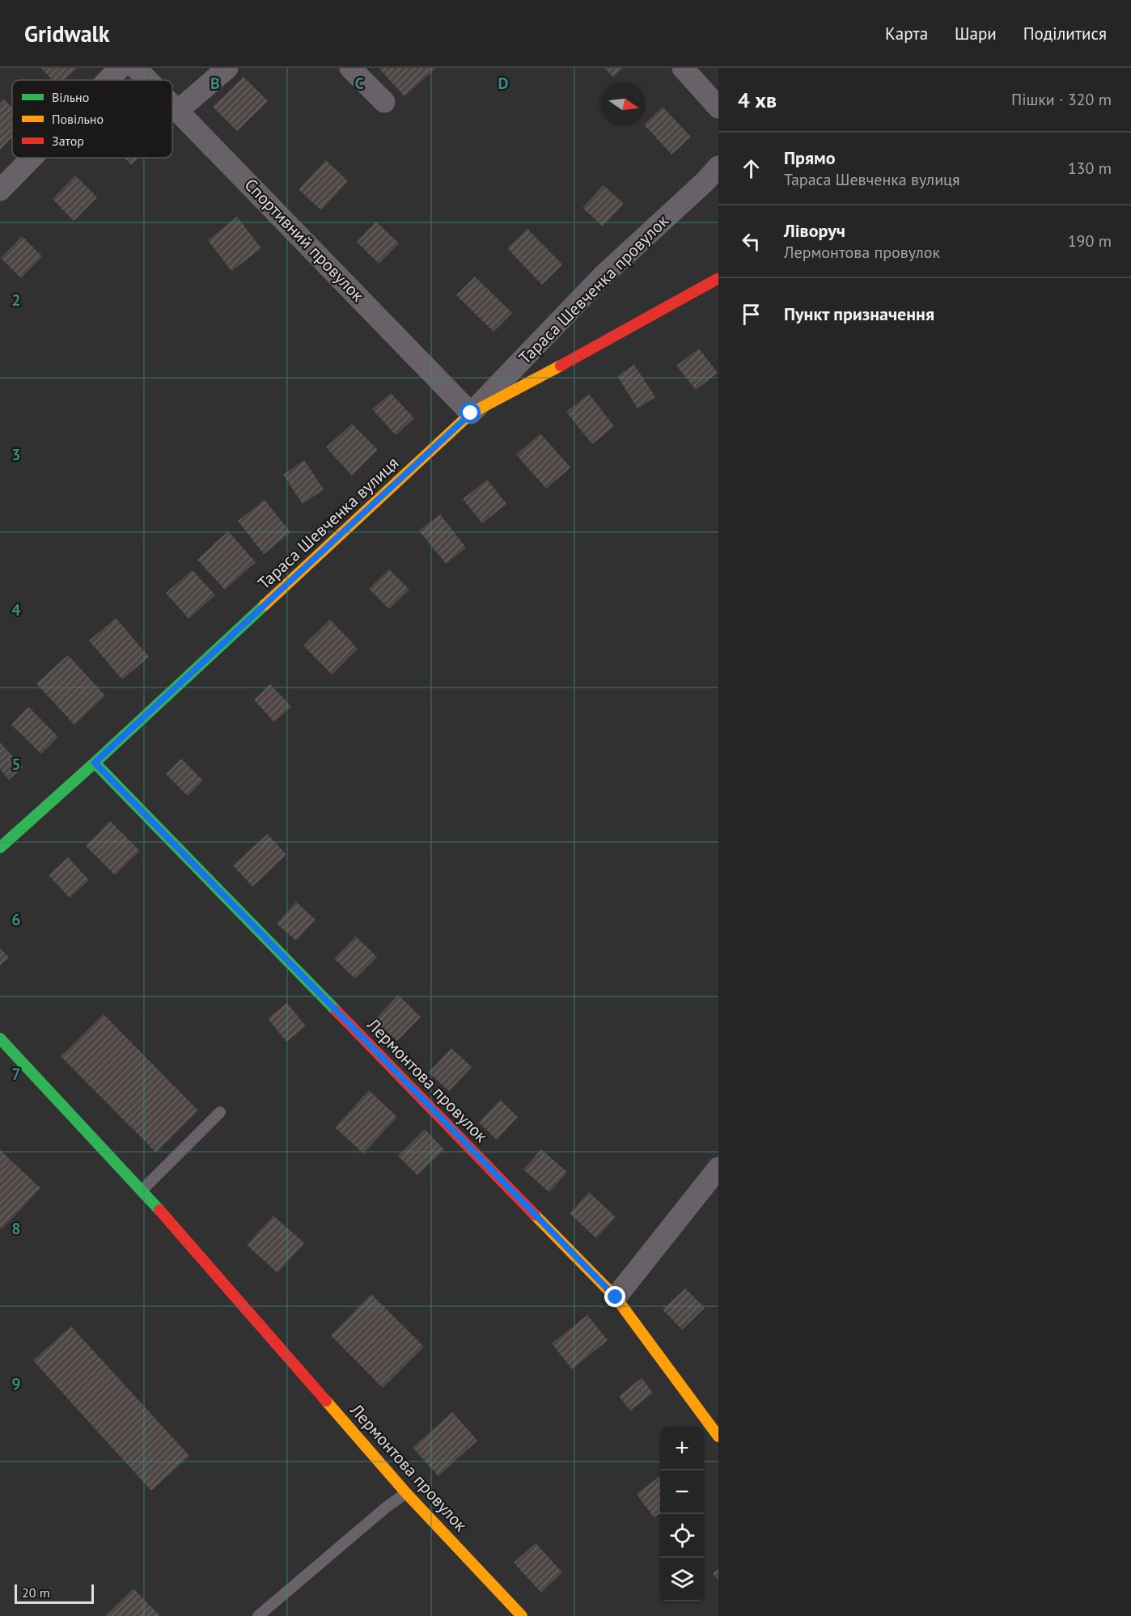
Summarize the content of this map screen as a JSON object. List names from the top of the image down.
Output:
{
  "streets": {
    "street": [
      "Спортивний провулок",
      "Тараса Шевченка провулок",
      "Тараса Шевченка вулиця",
      "Лермонтова провулок"
    ]
  },
  "crossings": [
    ["Спортивний провулок", "Тараса Шевченка провулок"],
    ["Спортивний провулок", "Тараса Шевченка вулиця"],
    ["Тараса Шевченка провулок", "Тараса Шевченка вулиця"],
    ["Тараса Шевченка вулиця", "Лермонтова провулок"]
  ],
  "legend": ["Вільно", "Повільно", "Затор"],
  "scale_bar": "20 m",
  "north": "right",
  "page": {
    "header": "Gridwalk",
    "nav": ["Карта", "Шари", "Поділитися"],
    "heading": ["4 хв", "Пішки · 320 m"],
    "list": [
      ["Прямо", "Тараса Шевченка вулиця", "130 m"],
      ["Ліворуч", "Лермонтова провулок", "190 m"],
      "Пункт призначення"
    ],
    "map_buttons": ["+", "−"],
    "scale": "20 m"
  },
  "grid": {
    "columns": ["B", "C", "D"],
    "rows": [
      "2",
      "3",
      "4",
      "5",
      "6",
      "7",
      "8",
      "9"
    ]
  }
}
